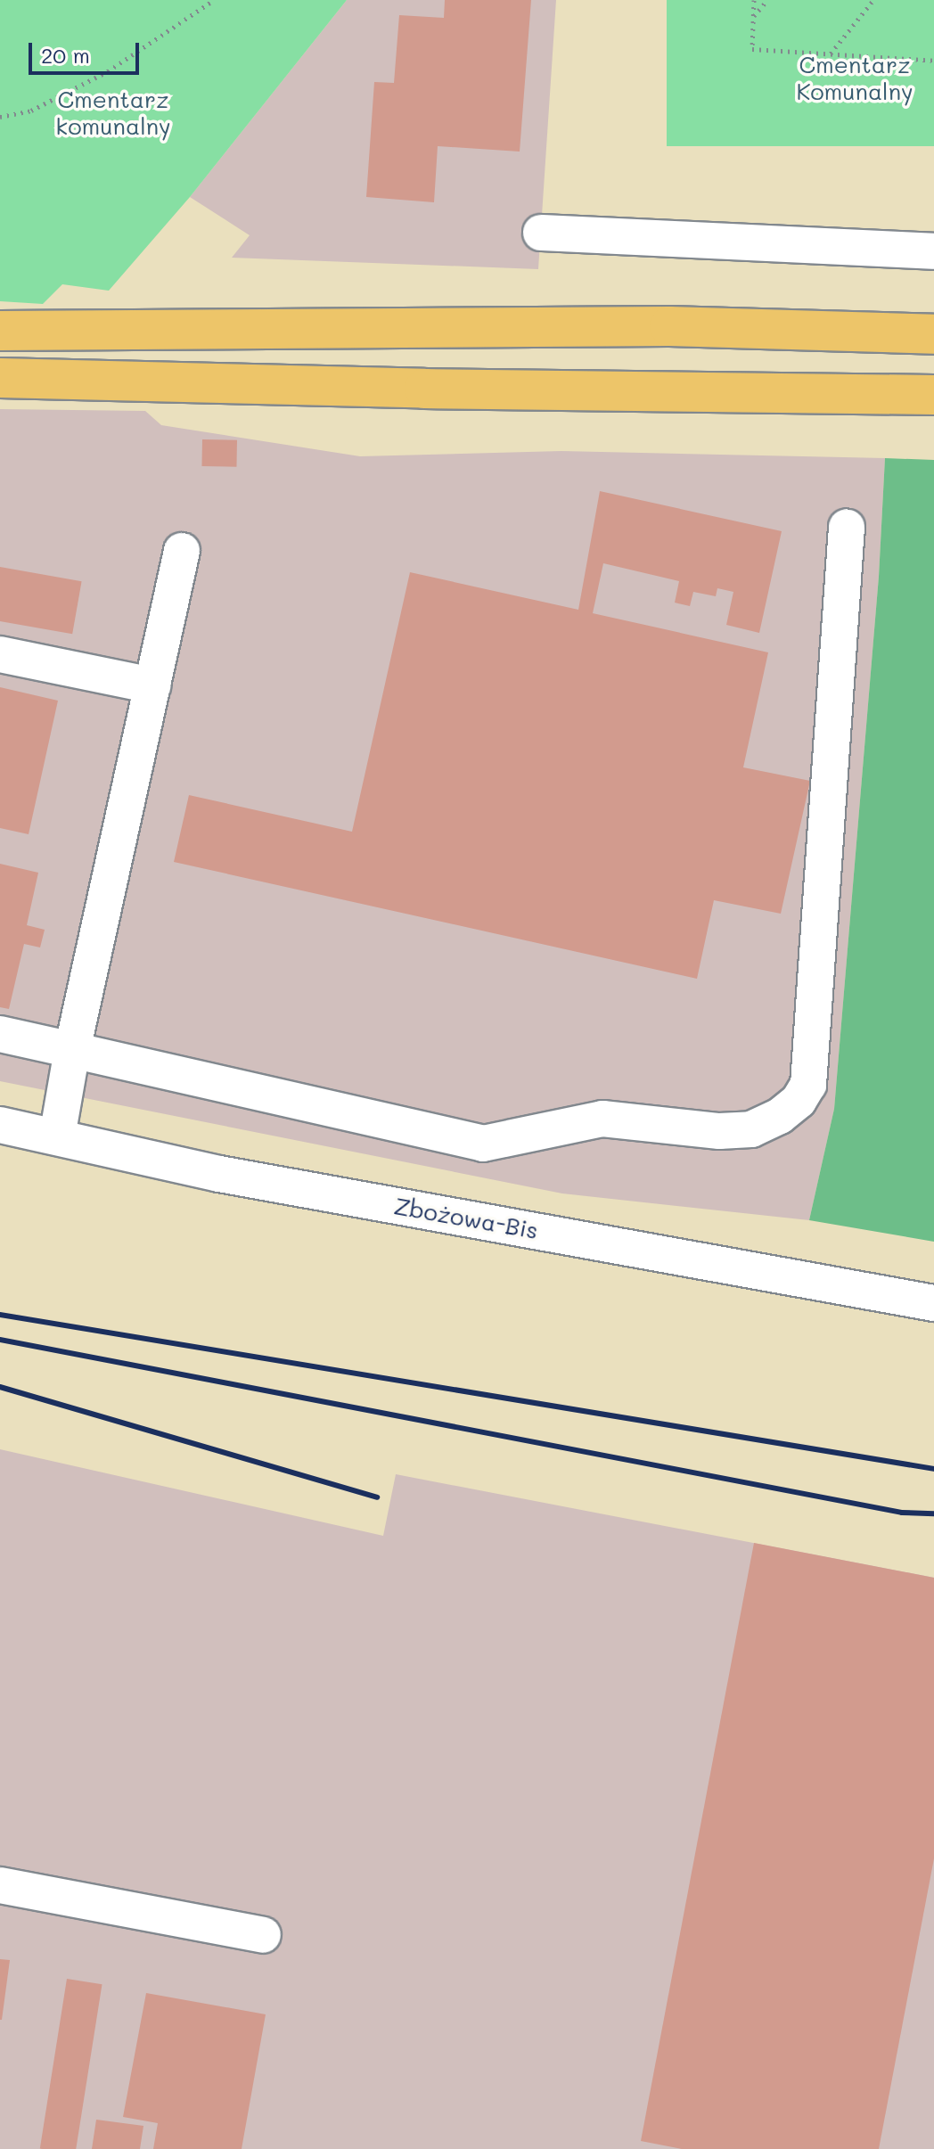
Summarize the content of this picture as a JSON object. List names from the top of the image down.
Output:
{
  "streets": {
    "street": ["Zbożowa-Bis"]
  },
  "parks": ["Cmentarz Komunalny", "Cmentarz komunalny"],
  "scale_bar": "20 m"
}
